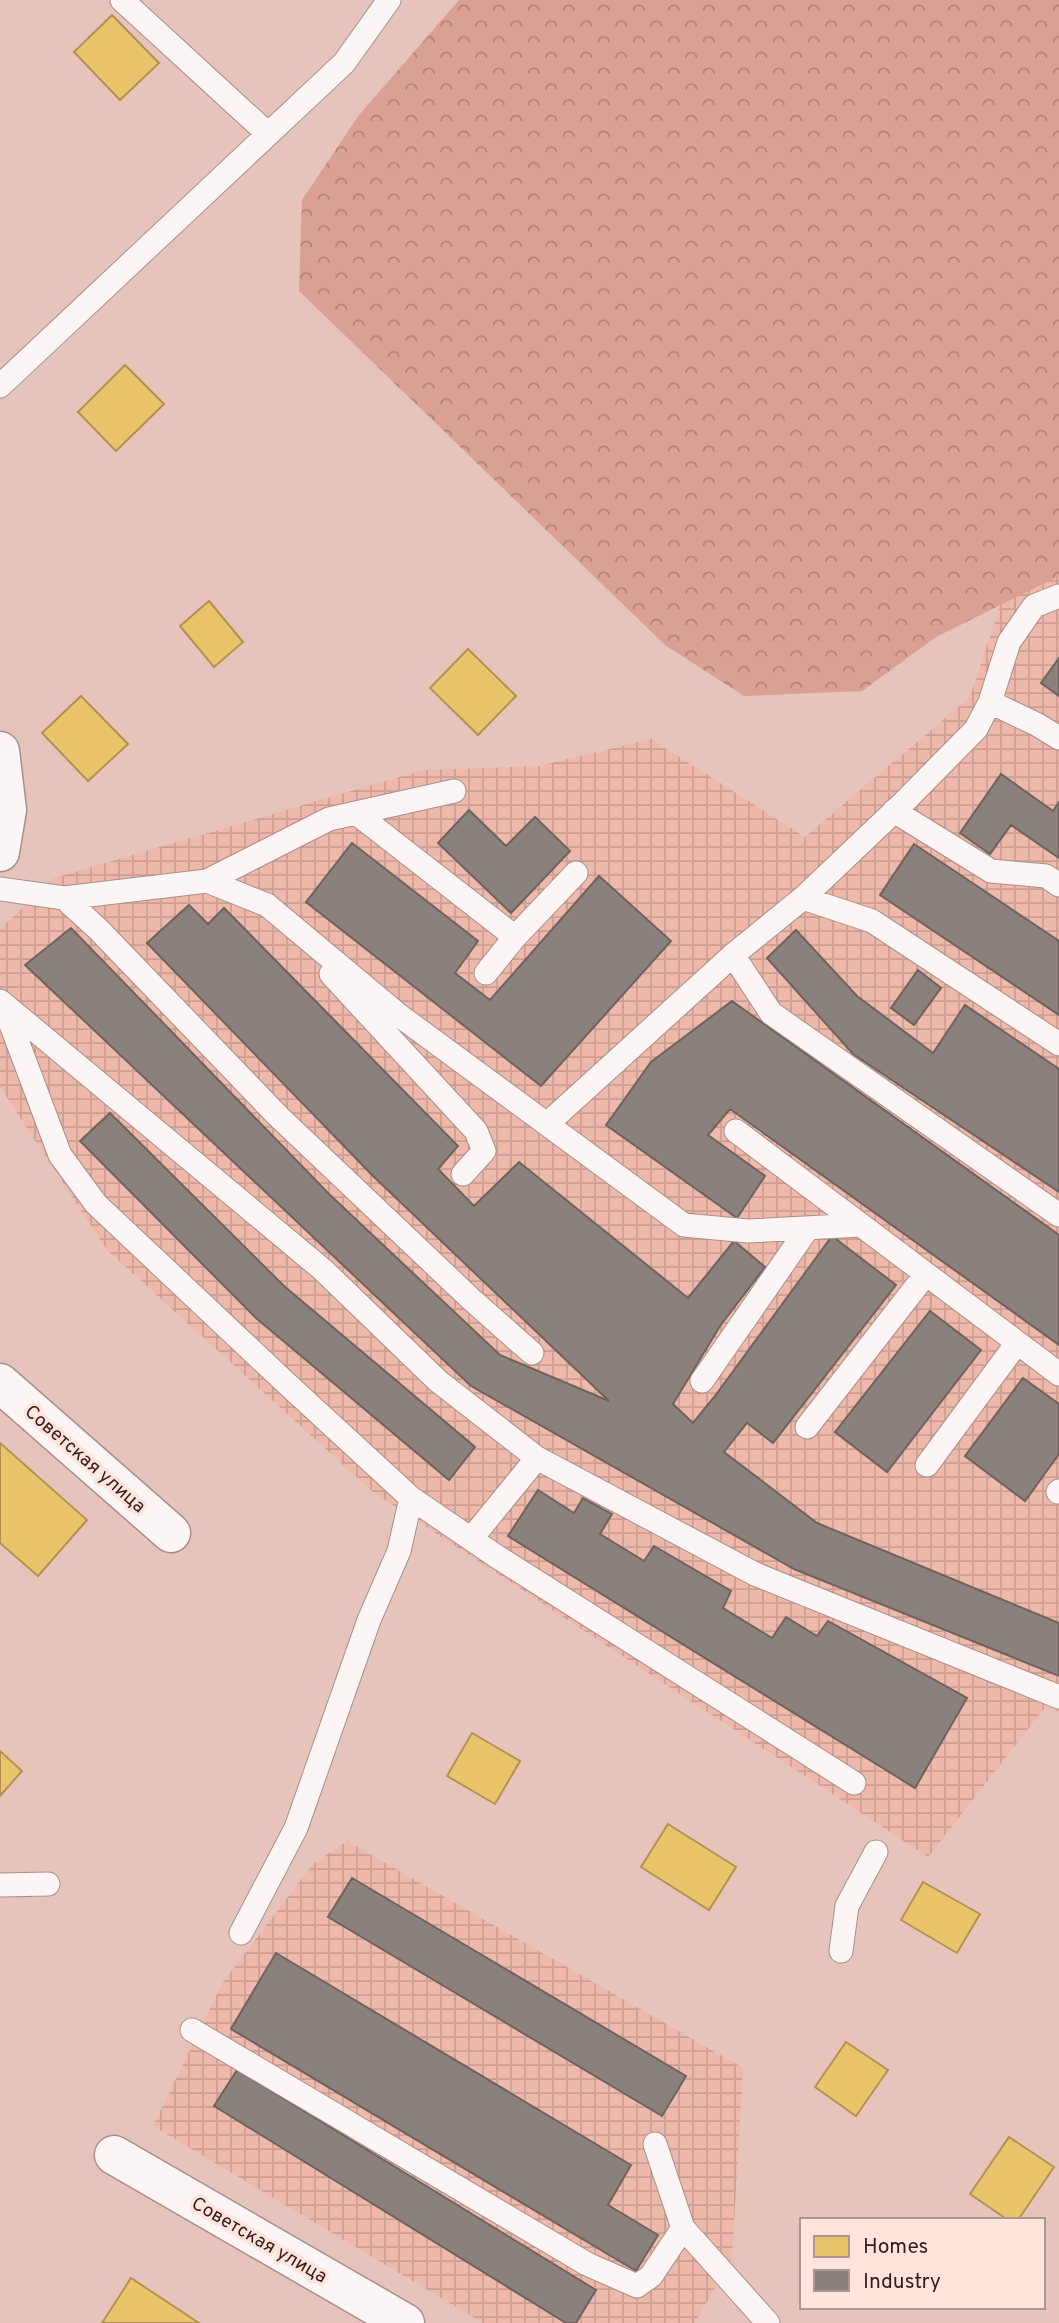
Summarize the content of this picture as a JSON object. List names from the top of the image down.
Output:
{
  "streets": {
    "street": ["Советская улица"]
  },
  "legend": ["Homes", "Industry"]
}
